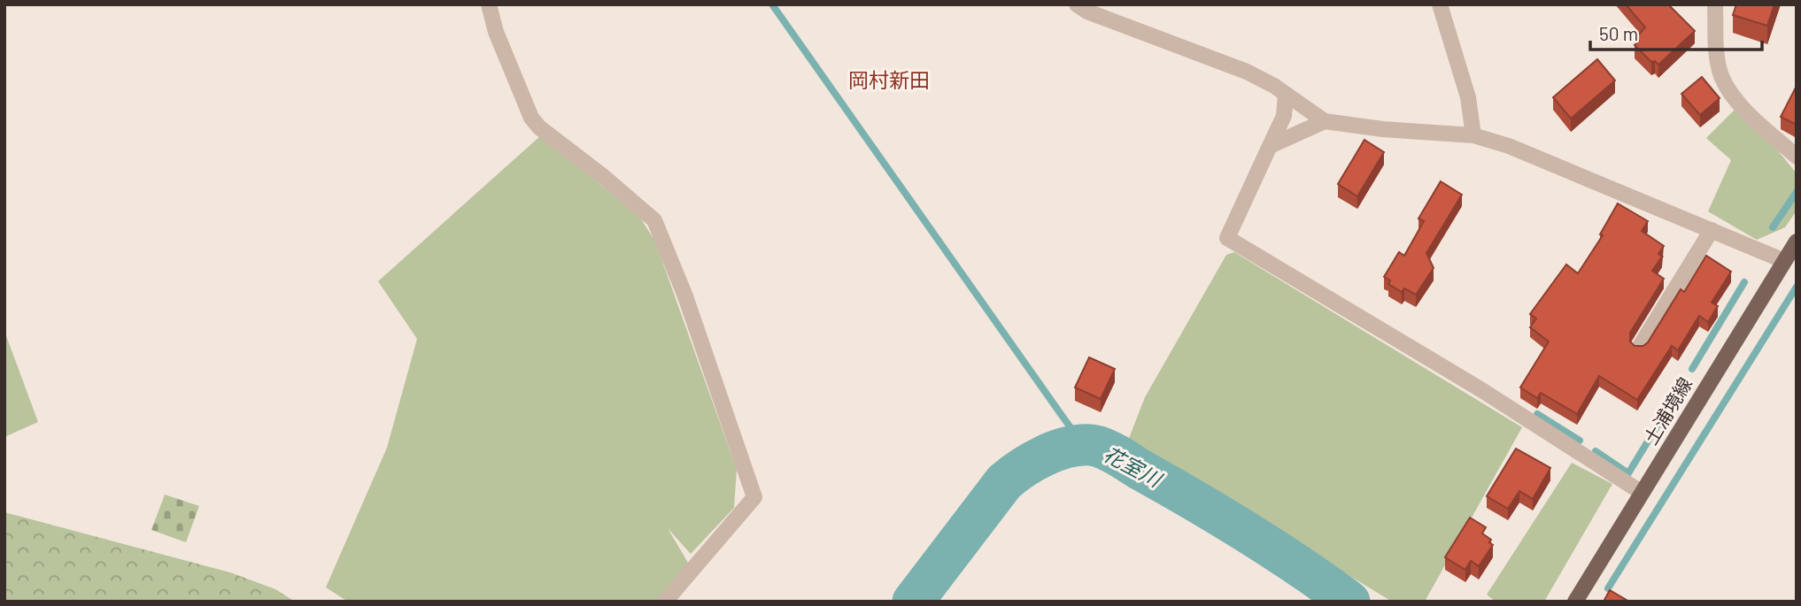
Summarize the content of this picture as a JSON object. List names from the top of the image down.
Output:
{
  "streets": {
    "main road": ["土浦境線"]
  },
  "districts": ["岡村新田"],
  "water": ["花室川"],
  "scale_bar": "50 m"
}
